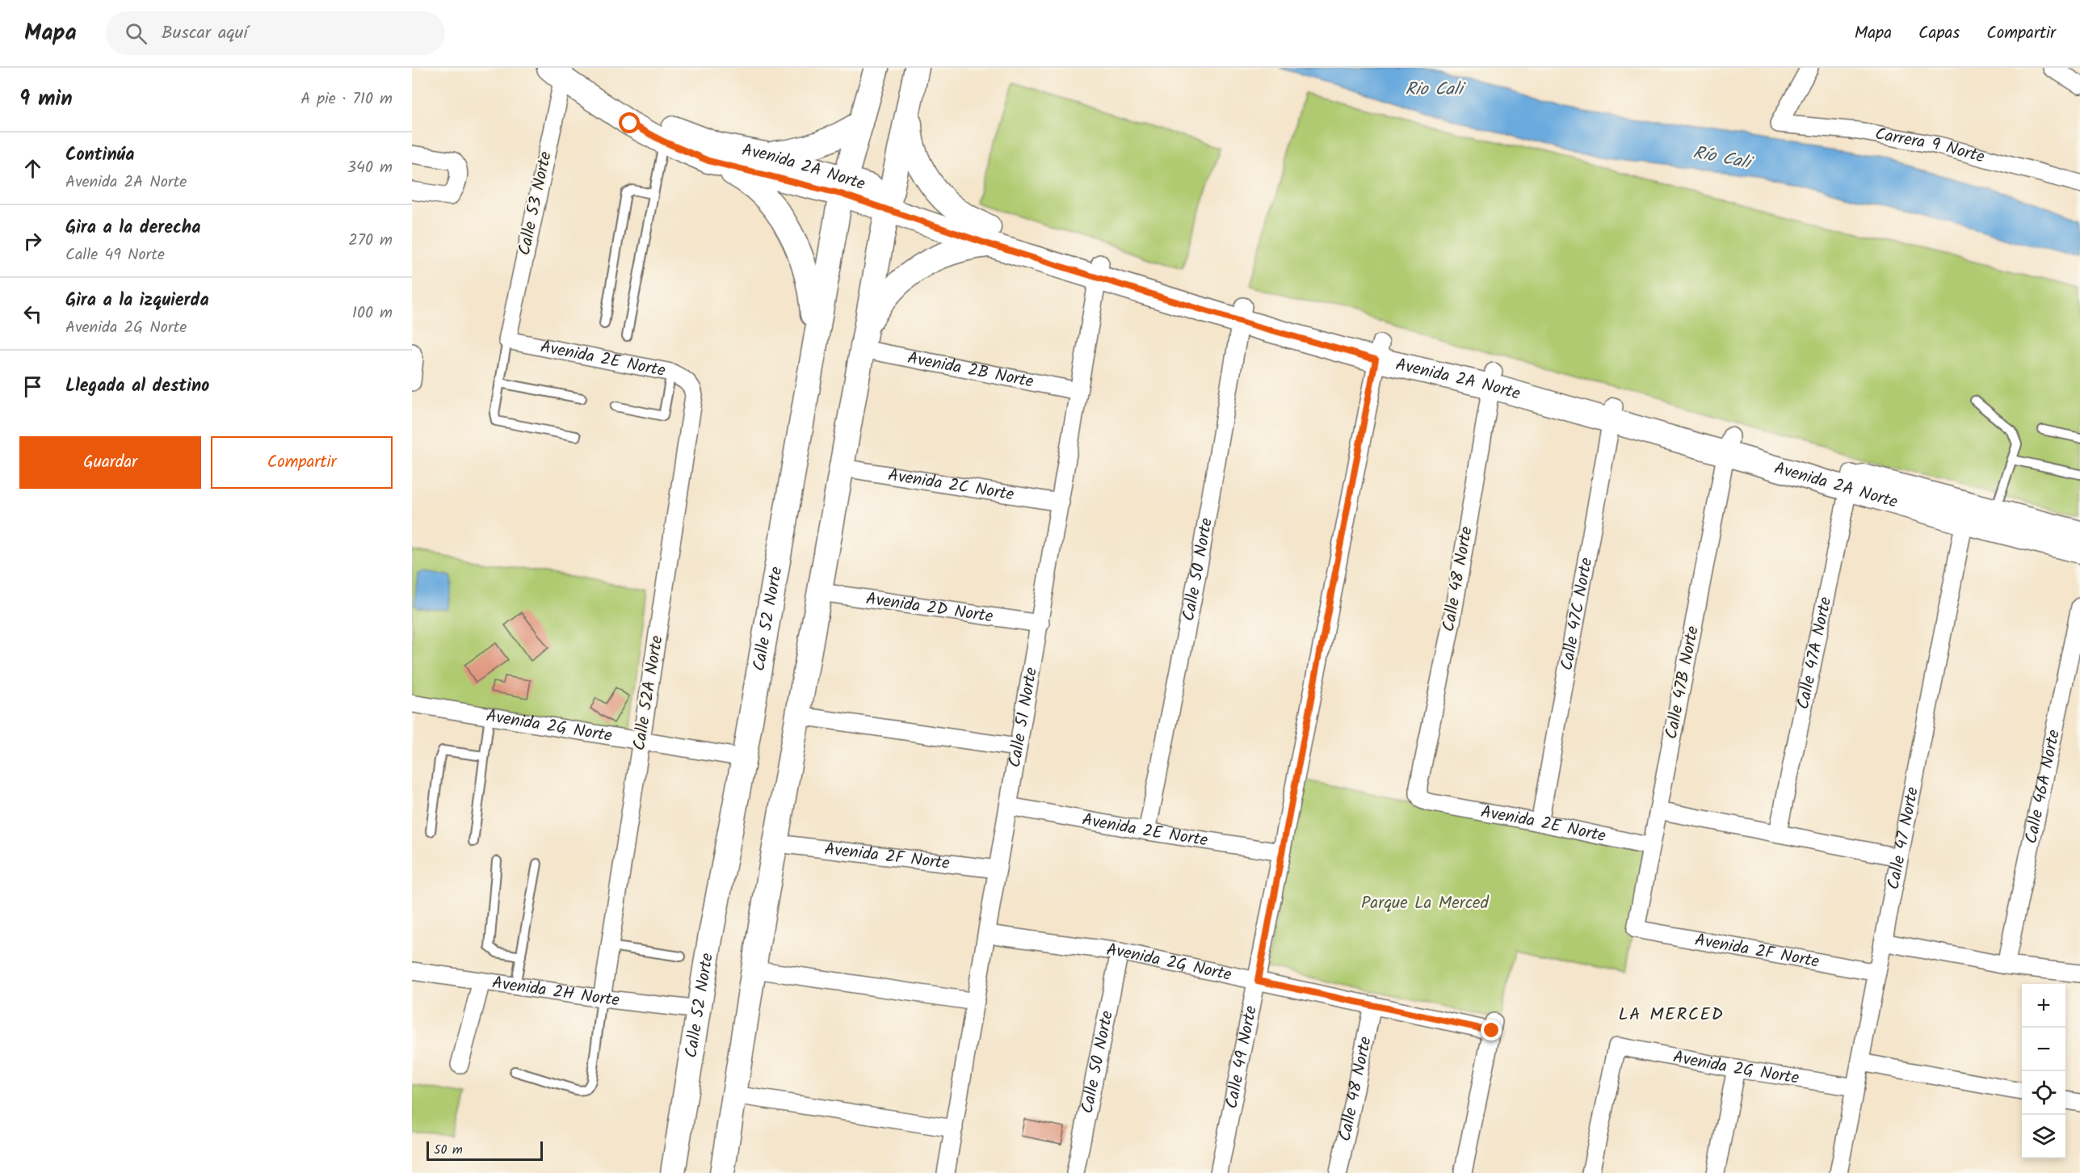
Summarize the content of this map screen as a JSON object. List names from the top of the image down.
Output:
{
  "streets": {
    "main road": ["Avenida 2A Norte", "Calle 52 Norte"],
    "street": [
      "Carrera 9 Norte",
      "Calle 53 Norte",
      "Avenida 2E Norte",
      "Avenida 2B Norte",
      "Avenida 2C Norte",
      "Calle 50 Norte",
      "Calle 48 Norte",
      "Avenida 2D Norte",
      "Calle 47C Norte",
      "Calle 47A Norte",
      "Calle 47B Norte",
      "Calle 52A Norte",
      "Calle 51 Norte",
      "Avenida 2G Norte",
      "Calle 46A Norte",
      "Calle 47 Norte",
      "Avenida 2F Norte",
      "Avenida 2H Norte",
      "Calle 49 Norte"
    ]
  },
  "crossings": [
    ["Avenida 2A Norte", "Calle 53 Norte"],
    ["Avenida 2A Norte", "Calle 50 Norte"],
    ["Avenida 2A Norte", "Calle 48 Norte"],
    ["Avenida 2A Norte", "Calle 47C Norte"],
    ["Avenida 2A Norte", "Calle 52 Norte"],
    ["Avenida 2A Norte", "Calle 47A Norte"],
    ["Avenida 2A Norte", "Calle 47B Norte"],
    ["Avenida 2A Norte", "Calle 51 Norte"],
    ["Avenida 2A Norte", "Calle 47 Norte"],
    ["Avenida 2A Norte", "Calle 49 Norte"],
    ["Calle 53 Norte", "Avenida 2E Norte"],
    ["Avenida 2E Norte", "Calle 50 Norte"],
    ["Avenida 2E Norte", "Calle 48 Norte"],
    ["Avenida 2E Norte", "Calle 47C Norte"],
    ["Avenida 2E Norte", "Calle 47B Norte"],
    ["Avenida 2E Norte", "Calle 52A Norte"],
    ["Avenida 2E Norte", "Calle 51 Norte"],
    ["Avenida 2E Norte", "Calle 49 Norte"],
    ["Avenida 2B Norte", "Calle 51 Norte"],
    ["Avenida 2C Norte", "Calle 51 Norte"],
    ["Calle 50 Norte", "Avenida 2G Norte"],
    ["Calle 48 Norte", "Avenida 2G Norte"],
    ["Avenida 2D Norte", "Calle 51 Norte"],
    ["Calle 52 Norte", "Avenida 2G Norte"],
    ["Calle 52 Norte", "Avenida 2H Norte"],
    ["Calle 47B Norte", "Avenida 2F Norte"],
    ["Calle 52A Norte", "Avenida 2G Norte"],
    ["Calle 52A Norte", "Avenida 2H Norte"],
    ["Calle 51 Norte", "Avenida 2G Norte"],
    ["Calle 51 Norte", "Avenida 2F Norte"],
    ["Avenida 2G Norte", "Calle 47 Norte"],
    ["Avenida 2G Norte", "Calle 49 Norte"],
    ["Calle 47 Norte", "Avenida 2F Norte"]
  ],
  "districts": ["LA MERCED"],
  "water": ["Rio Cali", "Río Cali"],
  "parks": ["Parque La Merced"],
  "scale_bar": "50 m",
  "page": {
    "header": "Mapa",
    "search": "Buscar aquí",
    "nav": ["Mapa", "Capas", "Compartir"],
    "heading": ["9 min", "A pie · 710 m"],
    "list": [
      ["Continúa", "Avenida 2A Norte", "340 m"],
      ["Gira a la derecha", "Calle 49 Norte", "270 m"],
      ["Gira a la izquierda", "Avenida 2G Norte", "100 m"],
      "Llegada al destino"
    ],
    "buttons": ["Guardar", "Compartir"],
    "map_buttons": ["+", "−"],
    "scale": "50 m"
  }
}
